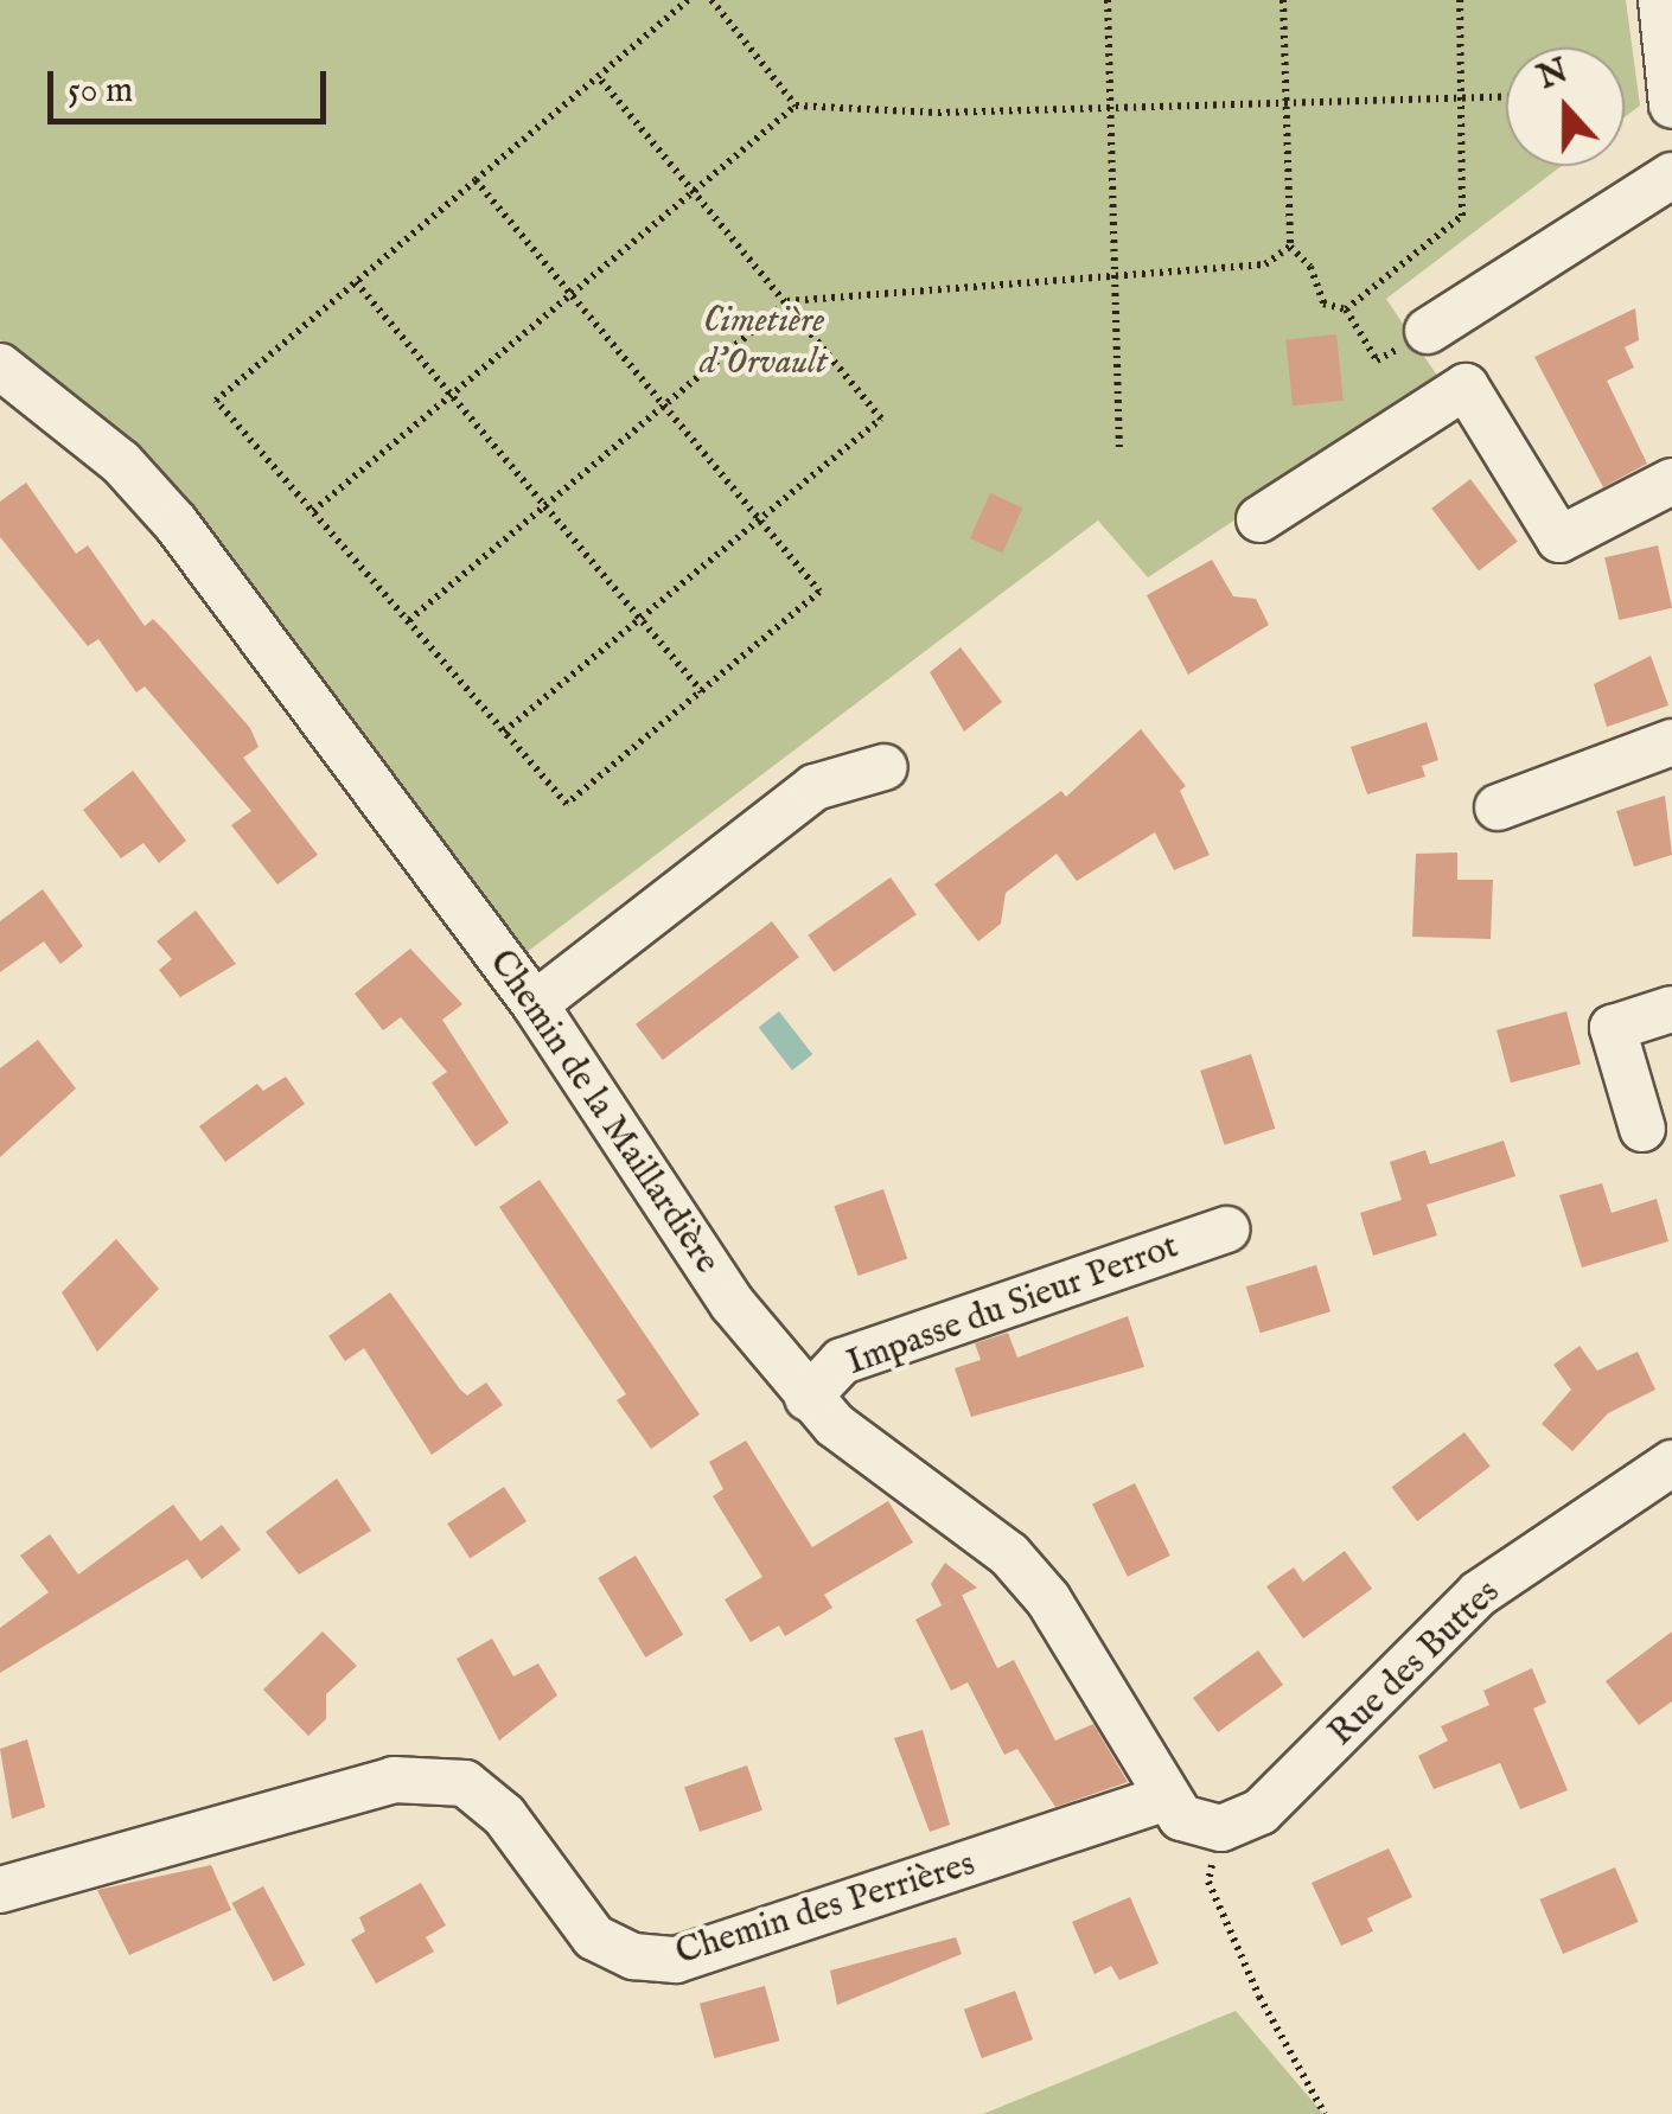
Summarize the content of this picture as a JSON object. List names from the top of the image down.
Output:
{
  "streets": {
    "street": [
      "Chemin de la Maillardière",
      "Impasse du Sieur Perrot",
      "Rue des Buttes",
      "Chemin des Perrières"
    ]
  },
  "crossings": [
    ["Chemin de la Maillardière", "Impasse du Sieur Perrot"],
    ["Chemin de la Maillardière", "Chemin des Perrières"]
  ],
  "parks": ["Cimetière d'Orvault"],
  "scale_bar": "50 m",
  "north": "top"
}
